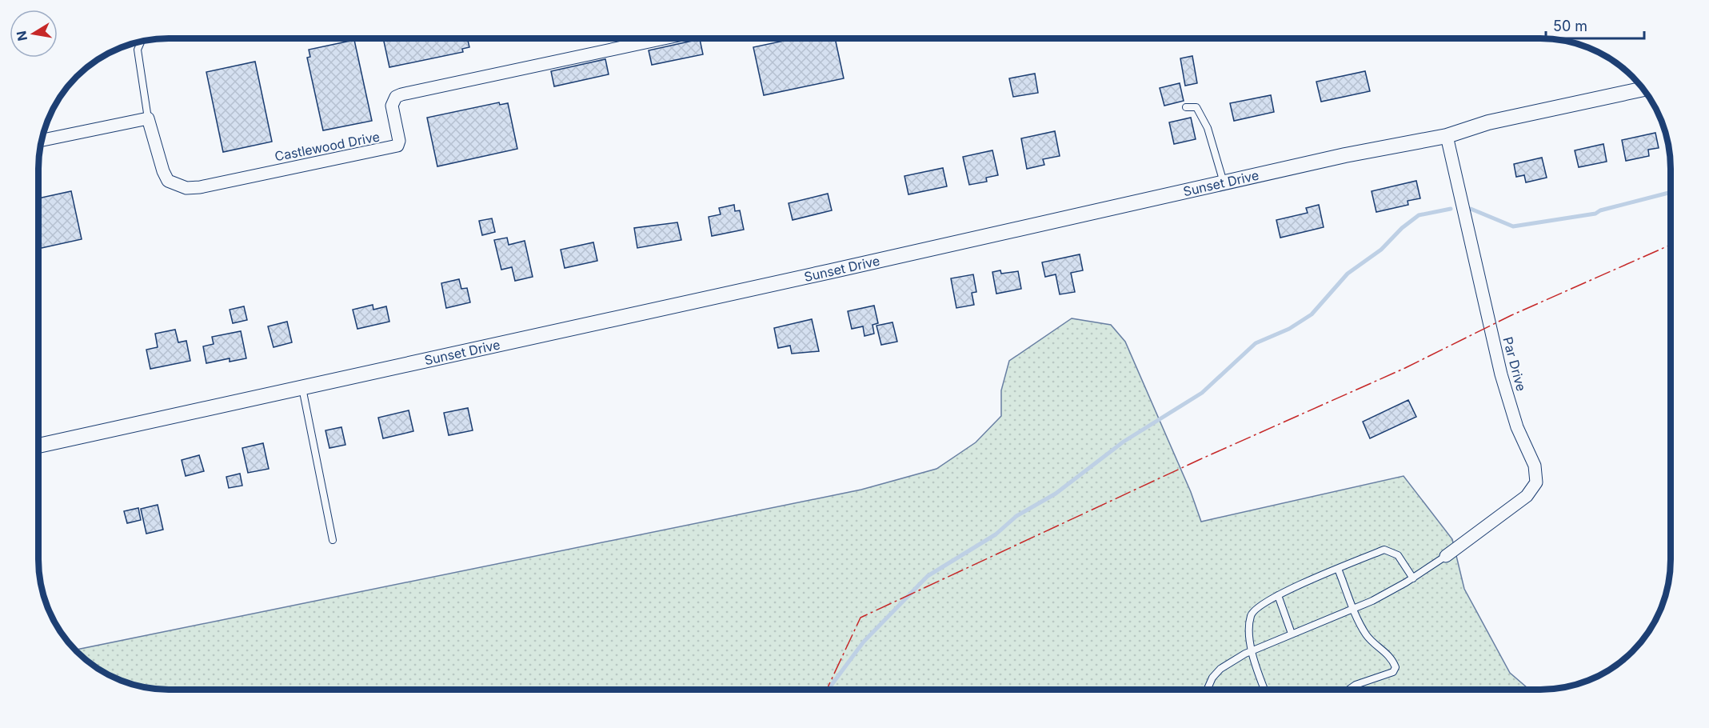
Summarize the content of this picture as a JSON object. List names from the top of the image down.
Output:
{
  "streets": {
    "street": ["Castlewood Drive", "Sunset Drive", "Par Drive"]
  },
  "crossings": [
    ["Sunset Drive", "Par Drive"]
  ],
  "scale_bar": "50 m",
  "north": "left"
}
